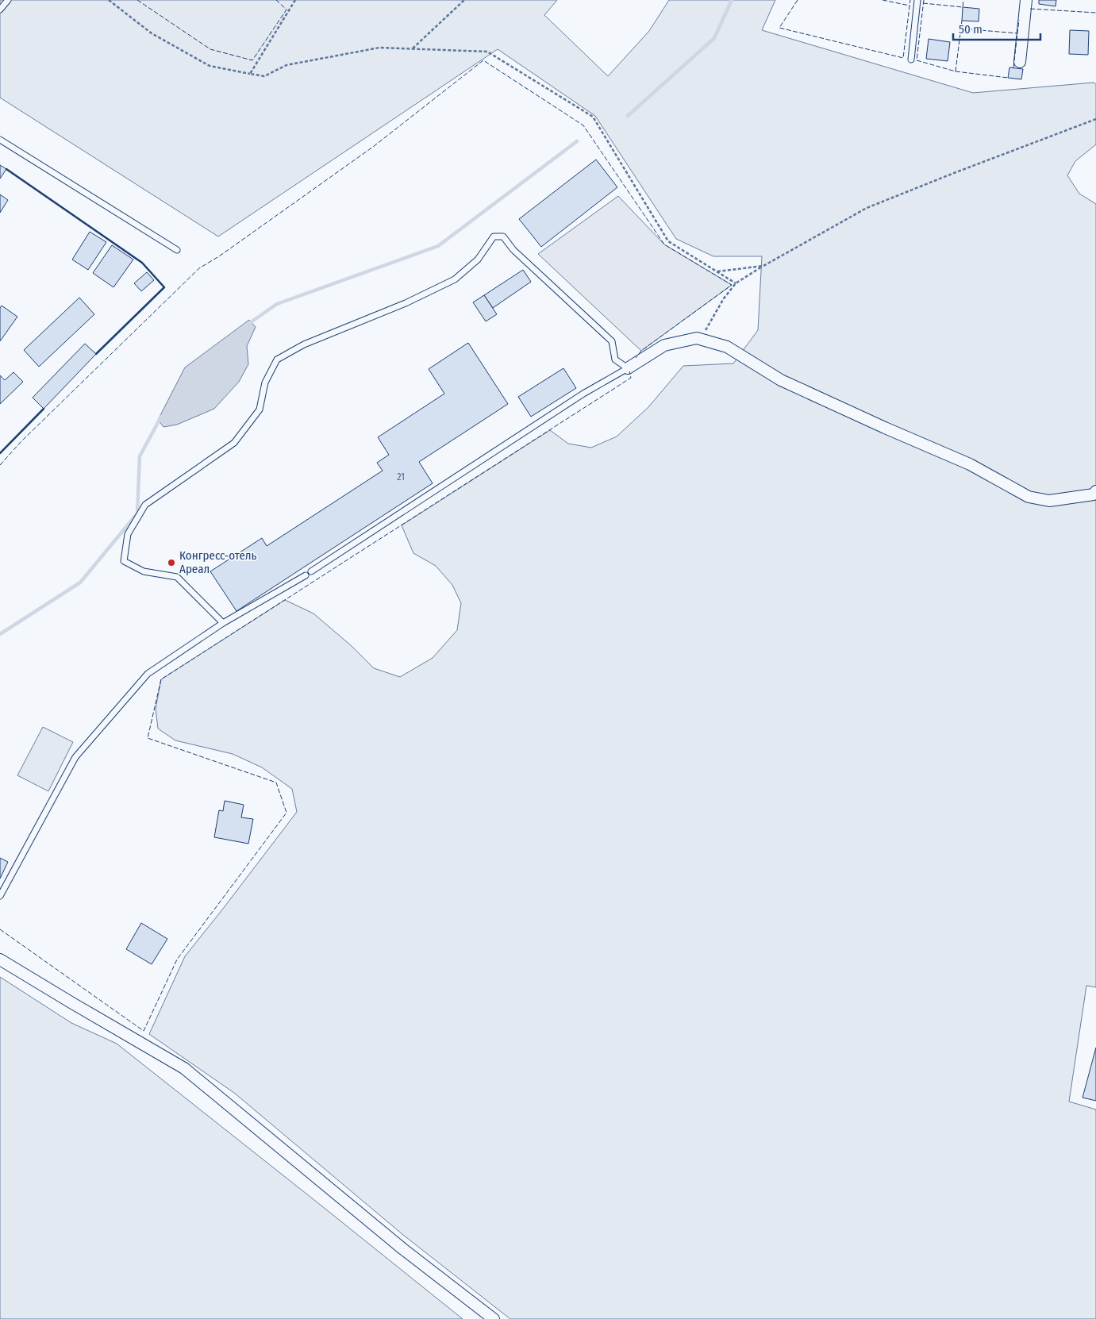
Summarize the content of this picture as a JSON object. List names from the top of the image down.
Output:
{
  "places": ["Конгресс-отель Ареал"],
  "house_numbers": ["21"],
  "scale_bar": "50 m"
}
